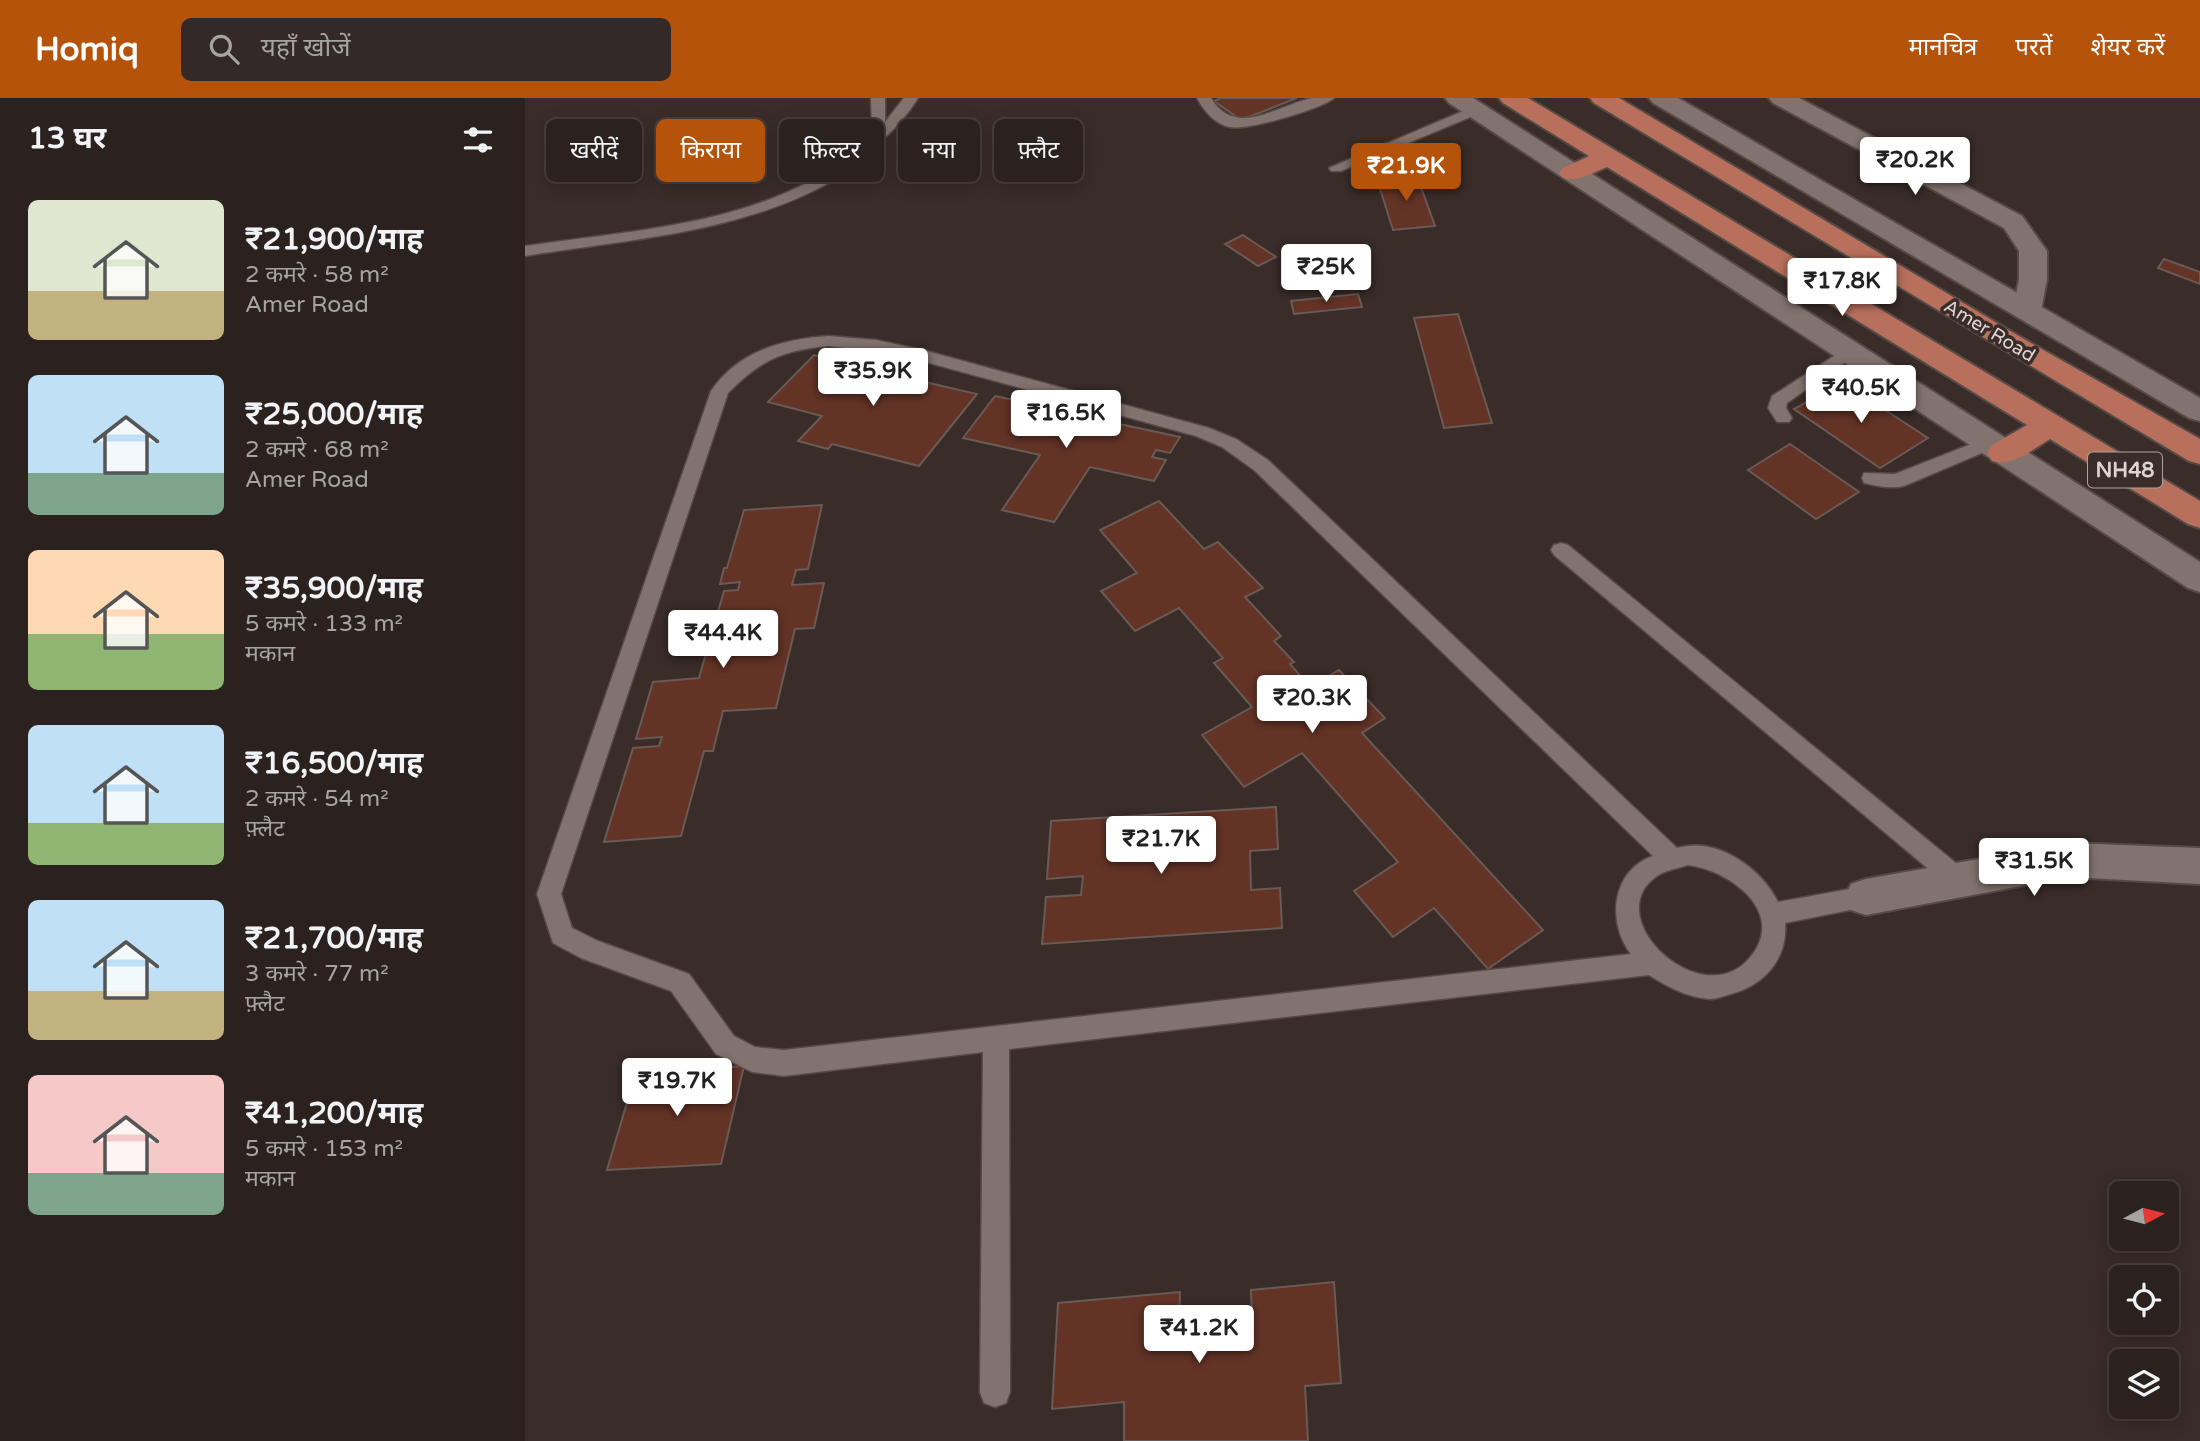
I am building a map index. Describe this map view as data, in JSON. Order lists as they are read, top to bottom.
{
  "streets": {
    "highway": ["Amer Road", "NH48"]
  },
  "north": "right",
  "page": {
    "header": "Homiq",
    "search": "यहाँ खोजें",
    "nav": ["मानचित्र", "परतें", "शेयर करें"],
    "heading": "13 घर",
    "chip": [
      "खरीदें",
      "किराया",
      "फ़िल्टर",
      "नया",
      "फ़्लैट"
    ],
    "price": [
      "₹20.2K",
      "₹21.9K",
      "₹25K",
      "₹17.8K",
      "₹35.9K",
      "₹40.5K",
      "₹16.5K",
      "₹44.4K",
      "₹20.3K",
      "₹21.7K",
      "₹31.5K",
      "₹19.7K",
      "₹41.2K"
    ],
    "list": [
      {
        "name": "₹21,900/माह",
        "note": "2 कमरे · 58 m² · Amer Road"
      },
      {
        "name": "₹25,000/माह",
        "note": "2 कमरे · 68 m² · Amer Road"
      },
      {
        "name": "₹35,900/माह",
        "note": "5 कमरे · 133 m² · मकान"
      },
      {
        "name": "₹16,500/माह",
        "note": "2 कमरे · 54 m² · फ़्लैट"
      },
      {
        "name": "₹21,700/माह",
        "note": "3 कमरे · 77 m² · फ़्लैट"
      },
      {
        "name": "₹41,200/माह",
        "note": "5 कमरे · 153 m² · मकान"
      }
    ]
  }
}
